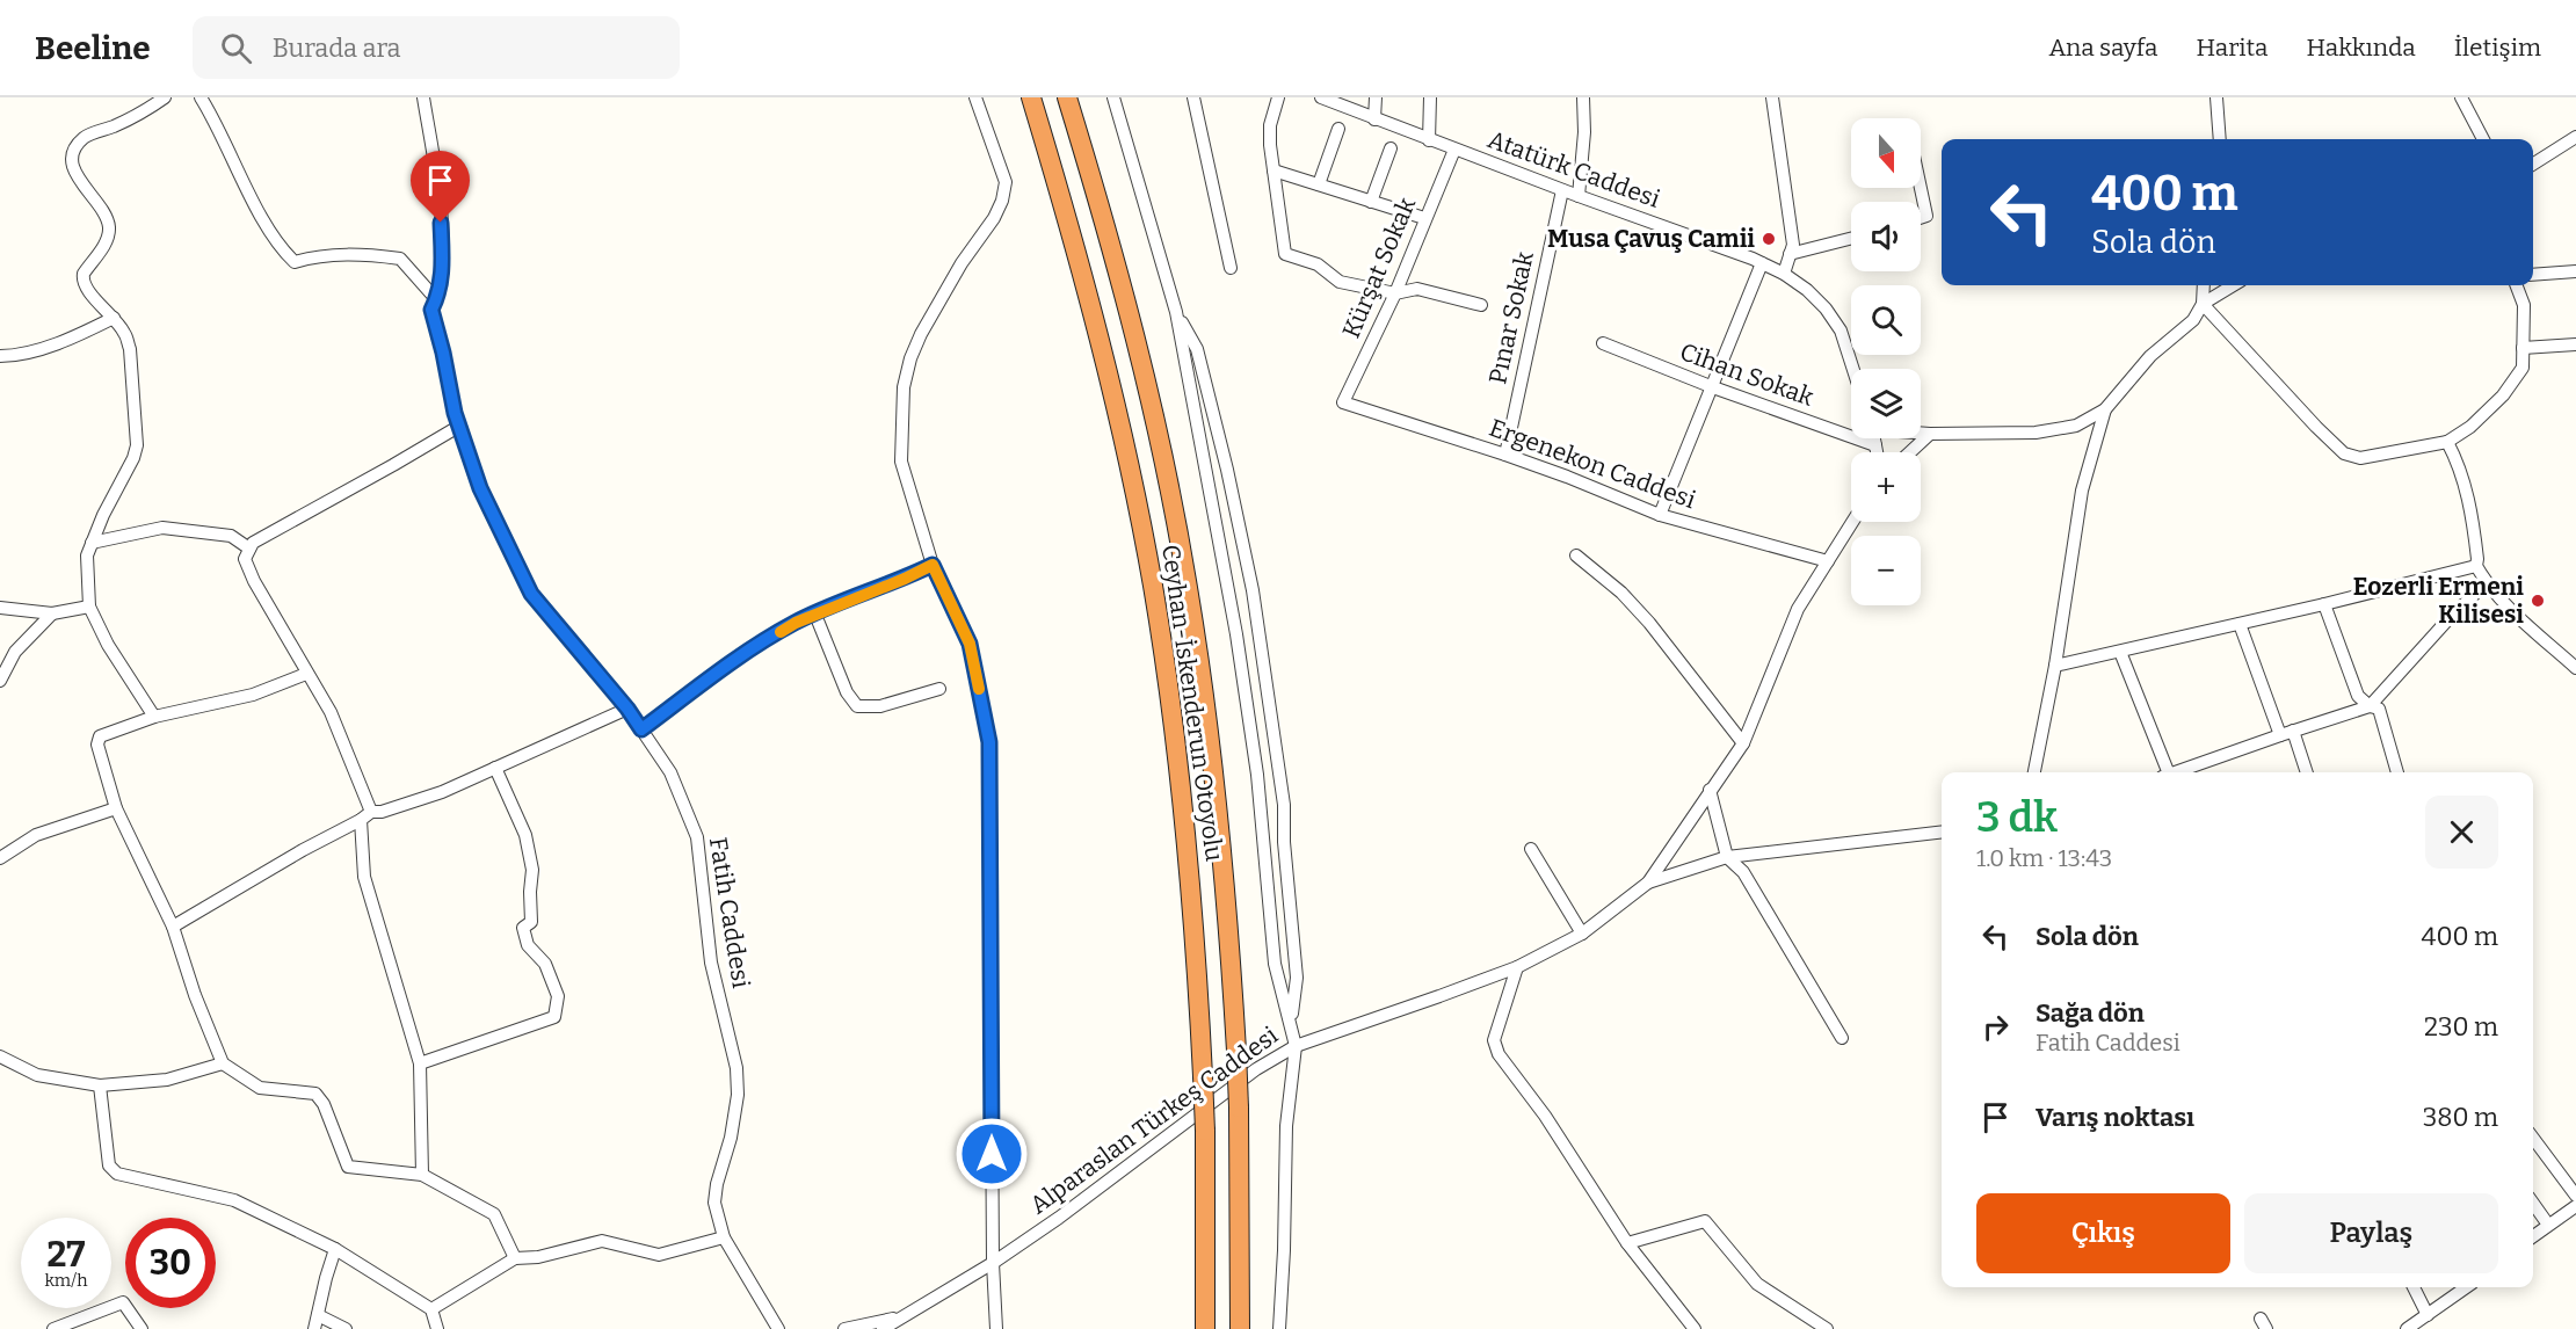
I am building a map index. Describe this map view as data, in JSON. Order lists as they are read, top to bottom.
{
  "streets": {
    "highway": ["Ceyhan-İskenderun Otoyolu"],
    "street": [
      "Atatürk Caddesi",
      "Kürşat Sokak",
      "Pınar Sokak",
      "Cihan Sokak",
      "Ergenekon Caddesi",
      "Fatih Caddesi",
      "Alparaslan Türkeş Caddesi"
    ]
  },
  "crossings": [
    ["Atatürk Caddesi", "Kürşat Sokak"],
    ["Atatürk Caddesi", "Pınar Sokak"],
    ["Kürşat Sokak", "Ergenekon Caddesi"],
    ["Pınar Sokak", "Ergenekon Caddesi"]
  ],
  "places": ["Musa Çavuş Camii", "Eozerli Ermeni Kilisesi"],
  "north": "bottom",
  "page": {
    "header": "Beeline",
    "search": "Burada ara",
    "nav": [
      "Ana sayfa",
      "Harita",
      "Hakkında",
      "İletişim"
    ],
    "map_buttons": ["+", "−"],
    "turn": ["400 m", "Sola dön"],
    "heading": ["3 dk", "1.0 km · 13:43"],
    "list": [
      {
        "name": "Sola dön",
        "value": "400 m"
      },
      {
        "name": "Sağa dön",
        "note": "Fatih Caddesi",
        "value": "230 m"
      },
      {
        "name": "Varış noktası",
        "value": "380 m"
      }
    ],
    "buttons": ["Çıkış", "Paylaş"],
    "speed": "27 km/h",
    "limit": "30"
  }
}
